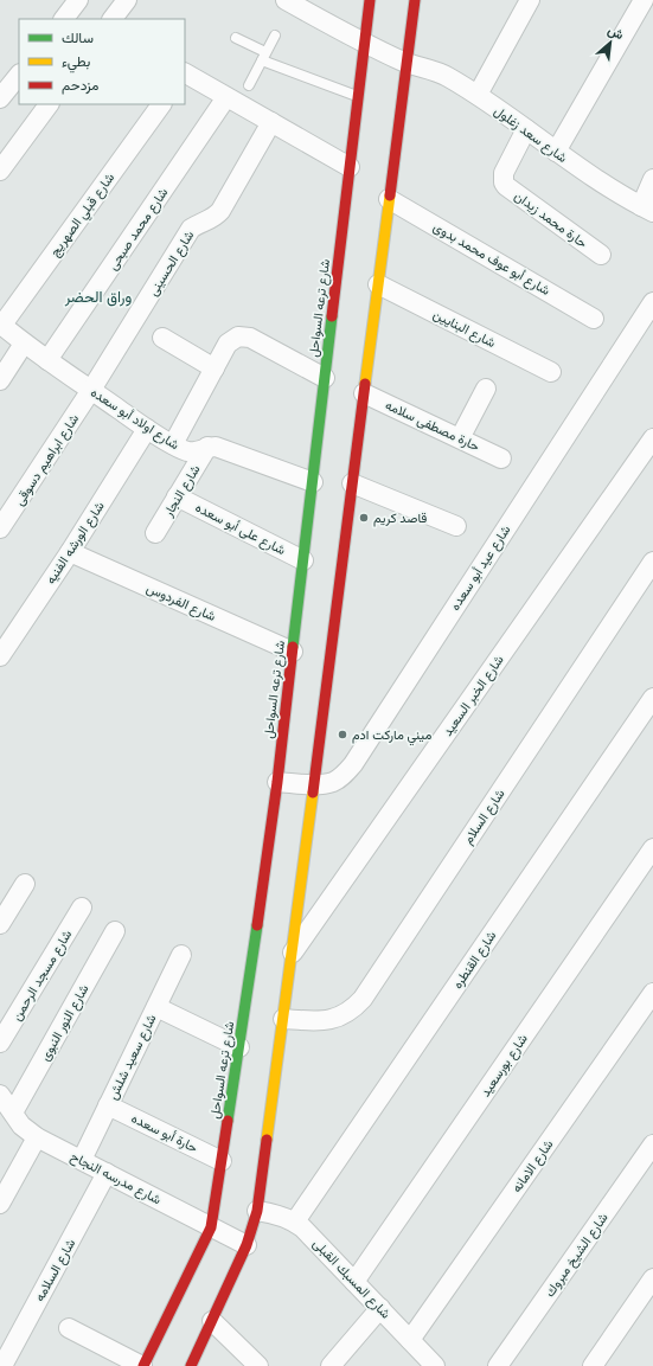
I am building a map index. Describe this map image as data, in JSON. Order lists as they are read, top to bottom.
{
  "streets": {
    "main road": ["شارع ترعه السواحل"],
    "street": [
      "شارع سعد زغلول",
      "شارع قبلي الصهريج",
      "حارة محمد زيدان",
      "شارع محمد صبحى",
      "شارع أبو عوف محمد بدوى",
      "شارع الحسينى",
      "شارع البنايين",
      "شارع اولاد أبو سعده",
      "حارة مصطفى سلامه",
      "شارع ابراهيم دسوقى",
      "شارع النجار",
      "شارع على أبو سعده",
      "شارع الورشه الفنيه",
      "شارع عيد أبو سعده",
      "شارع الفردوس",
      "شارع الخبر السعيد",
      "شارع السلام",
      "شارع القنطره",
      "شارع مسجد الرحمن",
      "شارع النور النبوى",
      "شارع سعيد شلش",
      "شارع بورسعيد",
      "حارة أبو سعده",
      "شارع الامانه",
      "شارع مدرسه النجاح",
      "شارع الشيخ مبروك",
      "شارع السلامه",
      "شارع المسبك القبلى"
    ]
  },
  "crossings": [
    ["شارع سعد زغلول", "حارة محمد زيدان"],
    ["شارع سعد زغلول", "شارع ترعه السواحل"],
    ["شارع قبلي الصهريج", "شارع اولاد أبو سعده"],
    ["شارع محمد صبحى", "شارع اولاد أبو سعده"],
    ["شارع الحسينى", "شارع اولاد أبو سعده"],
    ["شارع الحسينى", "شارع ابراهيم دسوقى"],
    ["شارع ترعه السواحل", "شارع اولاد أبو سعده"],
    ["شارع ترعه السواحل", "شارع على أبو سعده"],
    ["شارع ترعه السواحل", "شارع عيد أبو سعده"],
    ["شارع ترعه السواحل", "شارع الفردوس"],
    ["شارع ترعه السواحل", "حارة أبو سعده"],
    ["شارع ترعه السواحل", "شارع مدرسه النجاح"],
    ["شارع اولاد أبو سعده", "شارع ابراهيم دسوقى"],
    ["شارع اولاد أبو سعده", "شارع النجار"],
    ["شارع اولاد أبو سعده", "شارع الورشه الفنيه"],
    ["شارع النجار", "شارع على أبو سعده"],
    ["شارع الورشه الفنيه", "شارع الفردوس"],
    ["شارع القنطره", "شارع المسبك القبلى"],
    ["شارع النور النبوى", "شارع مدرسه النجاح"],
    ["شارع سعيد شلش", "حارة أبو سعده"],
    ["شارع سعيد شلش", "شارع مدرسه النجاح"],
    ["شارع بورسعيد", "شارع المسبك القبلى"],
    ["شارع الامانه", "شارع المسبك القبلى"],
    ["شارع مدرسه النجاح", "شارع السلامه"]
  ],
  "districts": ["وراق الحضر"],
  "places": ["قاصد كريم", "ميني ماركت ادم"],
  "legend": ["سالك", "بطيء", "مزدحم"],
  "north": "top right"
}
